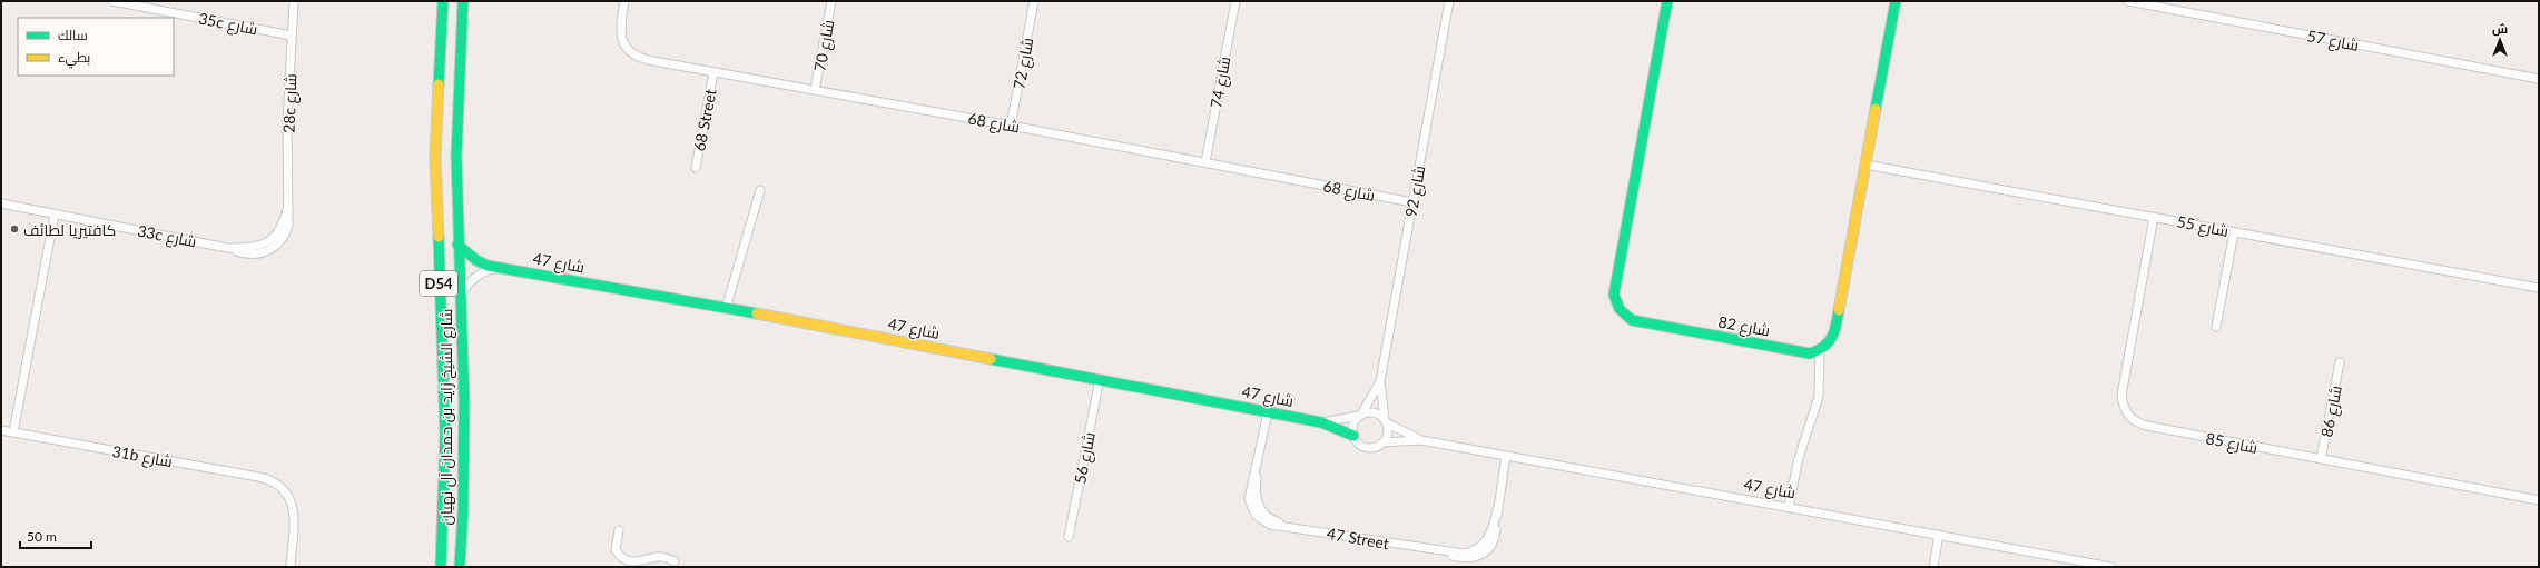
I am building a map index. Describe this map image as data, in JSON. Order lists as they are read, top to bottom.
{
  "streets": {
    "street": [
      "35c شارع",
      "شارع 57",
      "شارع 70",
      "شارع 72",
      "شارع 74",
      "28c شارع",
      "68 Street",
      "شارع 68",
      "شارع 92",
      "شارع 55",
      "33c شارع",
      "شارع 47",
      "D54",
      "شارع 82",
      "شارع 86",
      "شارع الشيخ زايد بن حمدان آل نهيان",
      "شارع 85",
      "31b شارع",
      "شارع 56",
      "47 Street"
    ]
  },
  "crossings": [
    ["35c شارع", "28c شارع"],
    ["شارع 70", "شارع 68"],
    ["شارع 72", "شارع 68"],
    ["شارع 74", "شارع 68"],
    ["28c شارع", "33c شارع"],
    ["68 Street", "شارع 68"],
    ["شارع 68", "شارع 92"],
    ["شارع 92", "شارع 47"],
    ["شارع 55", "شارع 85"],
    ["شارع 47", "شارع الشيخ زايد بن حمدان آل نهيان"],
    ["شارع 47", "شارع 56"],
    ["شارع 47", "47 Street"],
    ["شارع 86", "شارع 85"]
  ],
  "places": ["كافتيريا لطائف"],
  "legend": ["سالك", "بطيء"],
  "scale_bar": "50 m",
  "north": "top"
}
